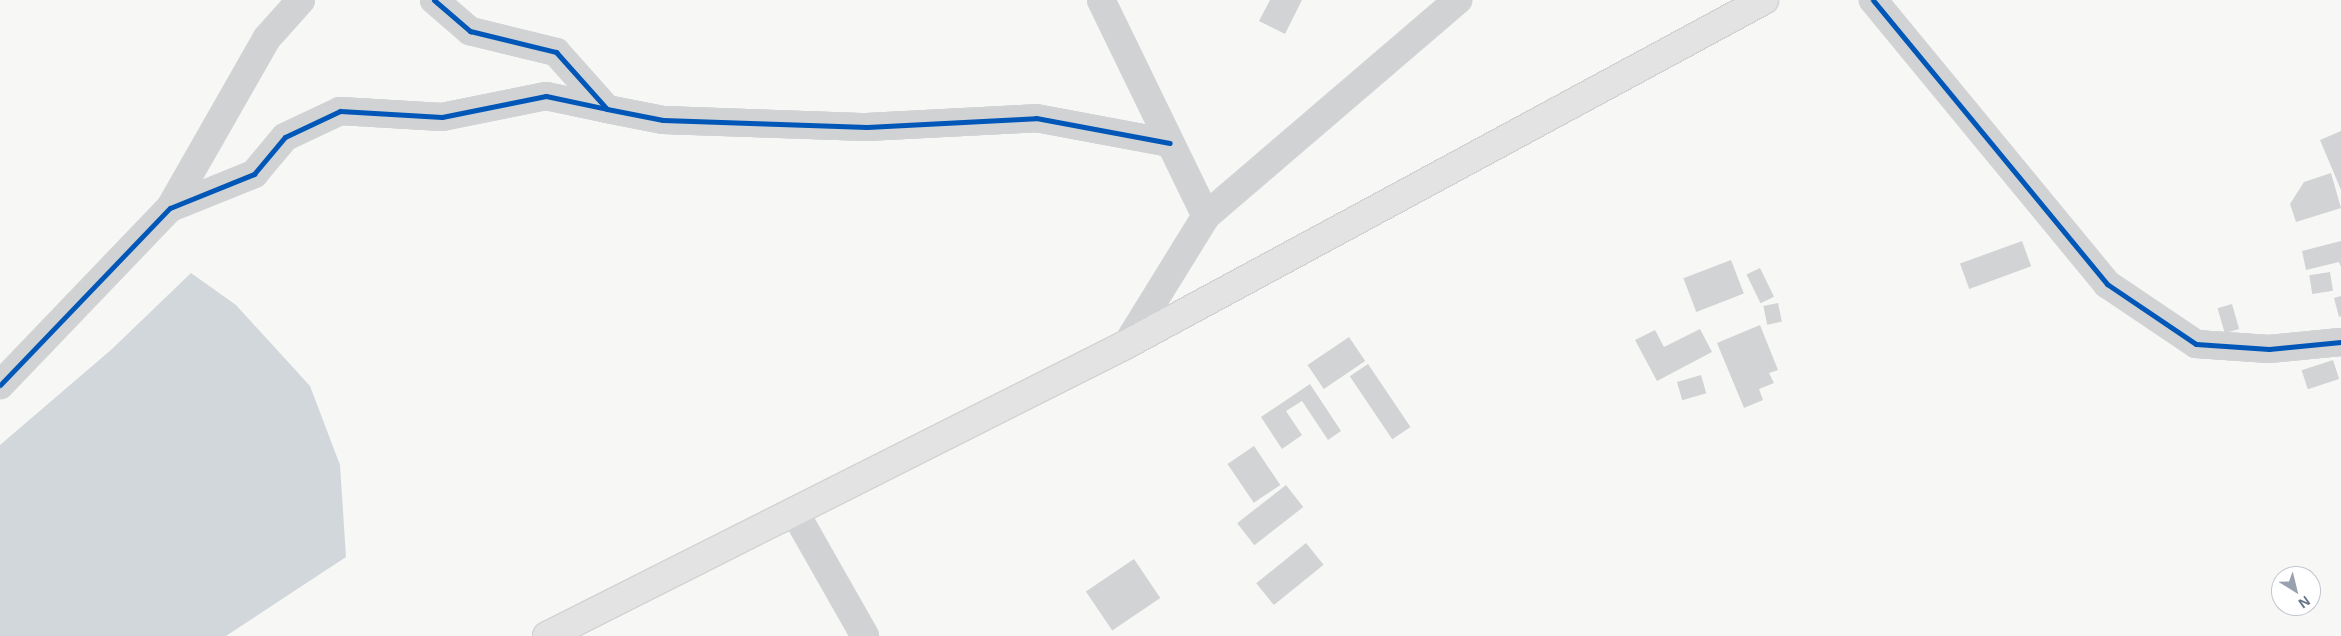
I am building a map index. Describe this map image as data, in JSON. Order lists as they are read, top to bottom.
{
  "north": "bottom right"
}
